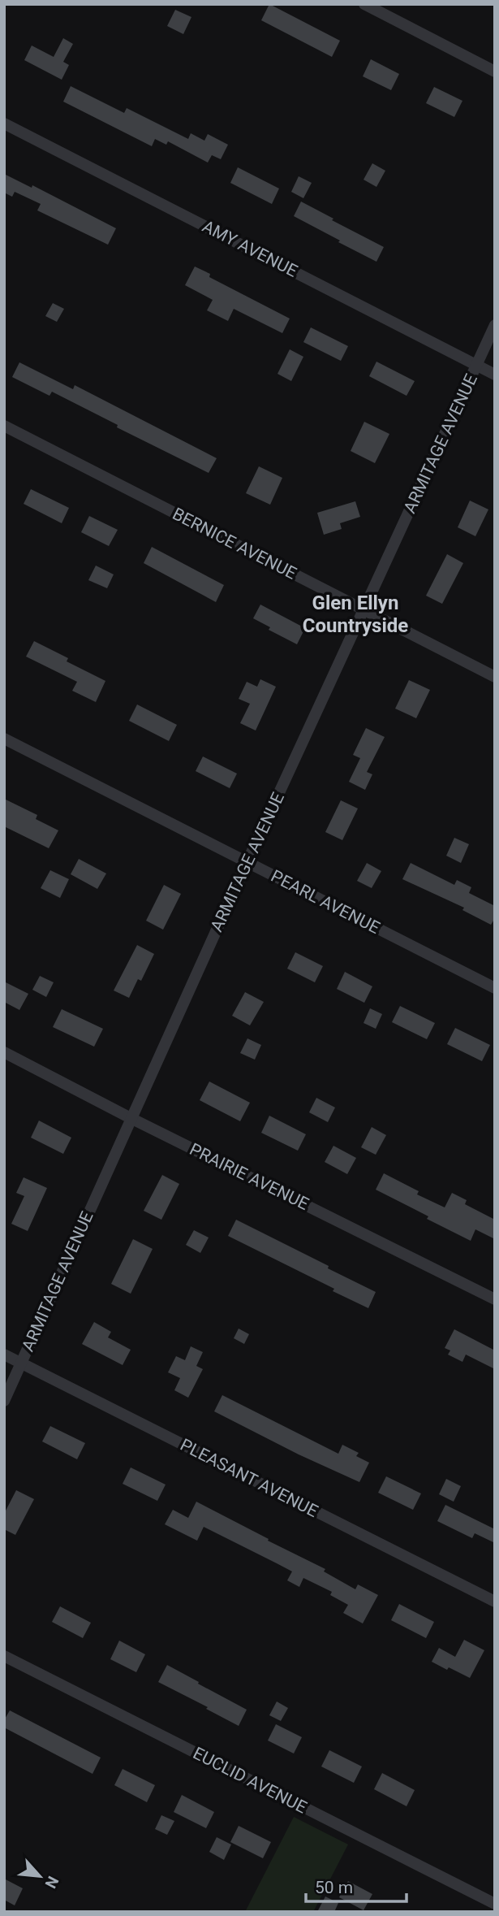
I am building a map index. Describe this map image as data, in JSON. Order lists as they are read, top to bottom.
{
  "streets": {
    "street": [
      "AMY AVENUE",
      "ARMITAGE AVENUE",
      "BERNICE AVENUE",
      "PEARL AVENUE",
      "PRAIRIE AVENUE",
      "PLEASANT AVENUE",
      "EUCLID AVENUE"
    ]
  },
  "crossings": [
    ["AMY AVENUE", "ARMITAGE AVENUE"],
    ["ARMITAGE AVENUE", "BERNICE AVENUE"],
    ["ARMITAGE AVENUE", "PEARL AVENUE"],
    ["ARMITAGE AVENUE", "PRAIRIE AVENUE"],
    ["ARMITAGE AVENUE", "PLEASANT AVENUE"]
  ],
  "districts": ["Glen Ellyn Countryside"],
  "scale_bar": "50 m",
  "north": "bottom right"
}
